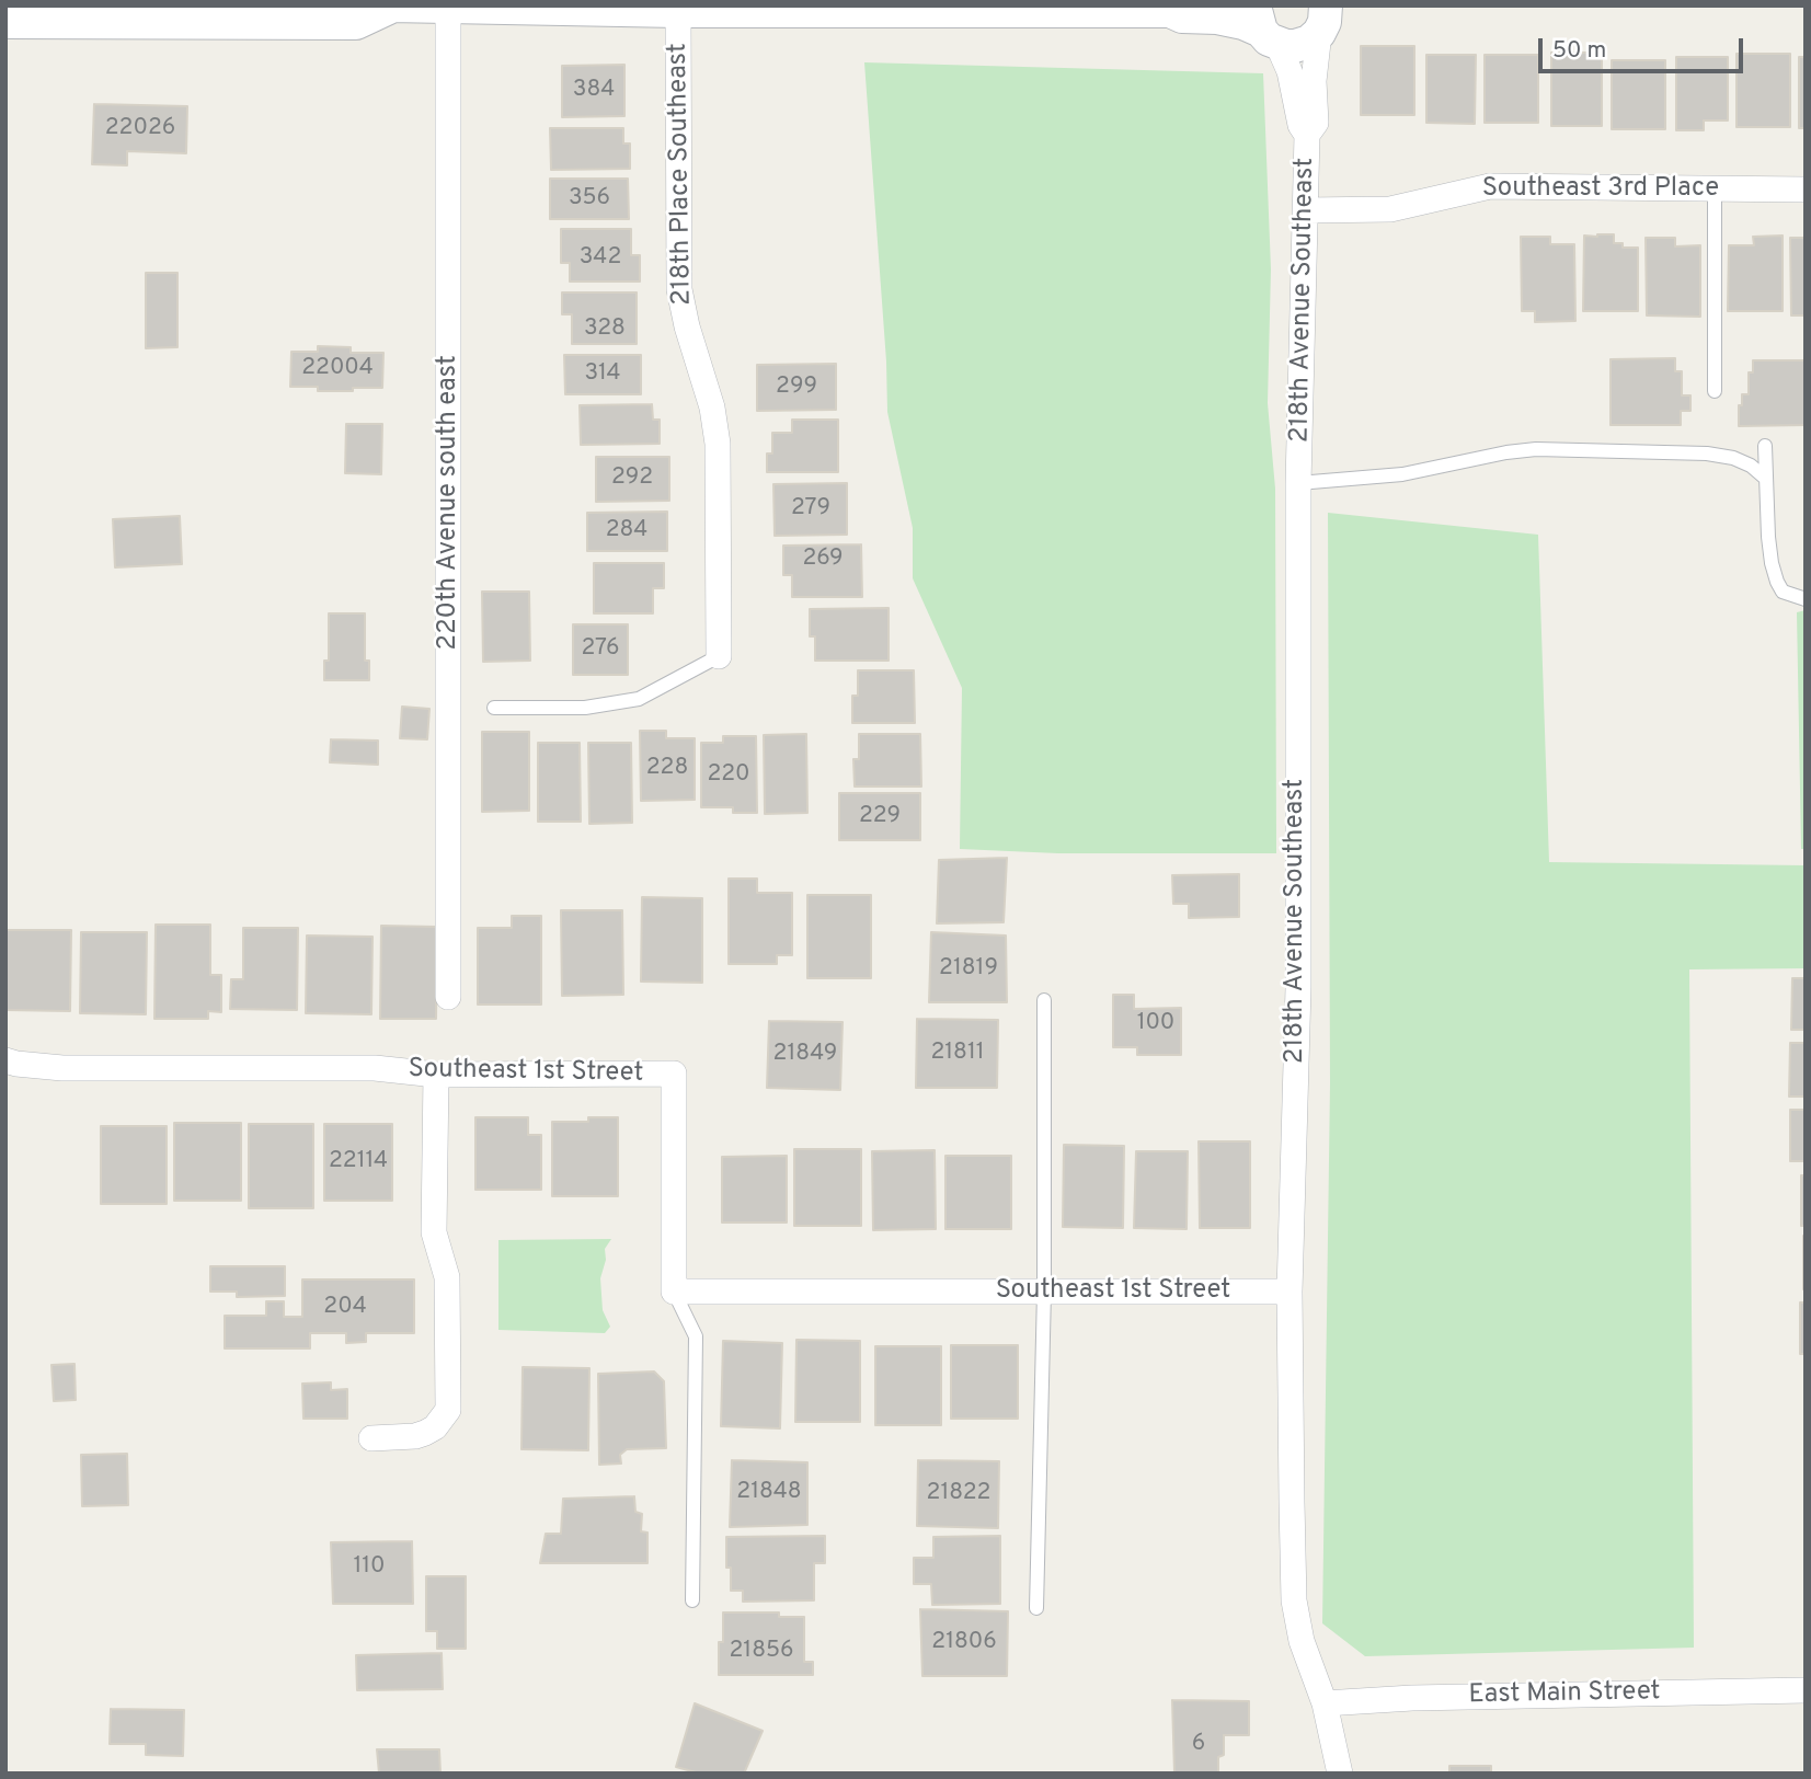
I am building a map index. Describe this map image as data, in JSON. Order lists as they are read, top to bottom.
{
  "streets": {
    "street": [
      "218th Place Southeast",
      "Southeast 3rd Place",
      "218th Avenue Southeast",
      "220th Avenue south east",
      "Southeast 1st Street",
      "East Main Street"
    ]
  },
  "crossings": [
    ["Southeast 3rd Place", "218th Avenue Southeast"],
    ["218th Avenue Southeast", "Southeast 1st Street"],
    ["218th Avenue Southeast", "East Main Street"]
  ],
  "house_numbers": [
    "384",
    "22026",
    "356",
    "342",
    "328",
    "22004",
    "314",
    "299",
    "292",
    "279",
    "284",
    "269",
    "276",
    "228",
    "220",
    "229",
    "21819",
    "100",
    "21811",
    "21849",
    "22114",
    "204",
    "21848",
    "21822",
    "110",
    "21806",
    "21856",
    "6"
  ],
  "scale_bar": "50 m"
}
